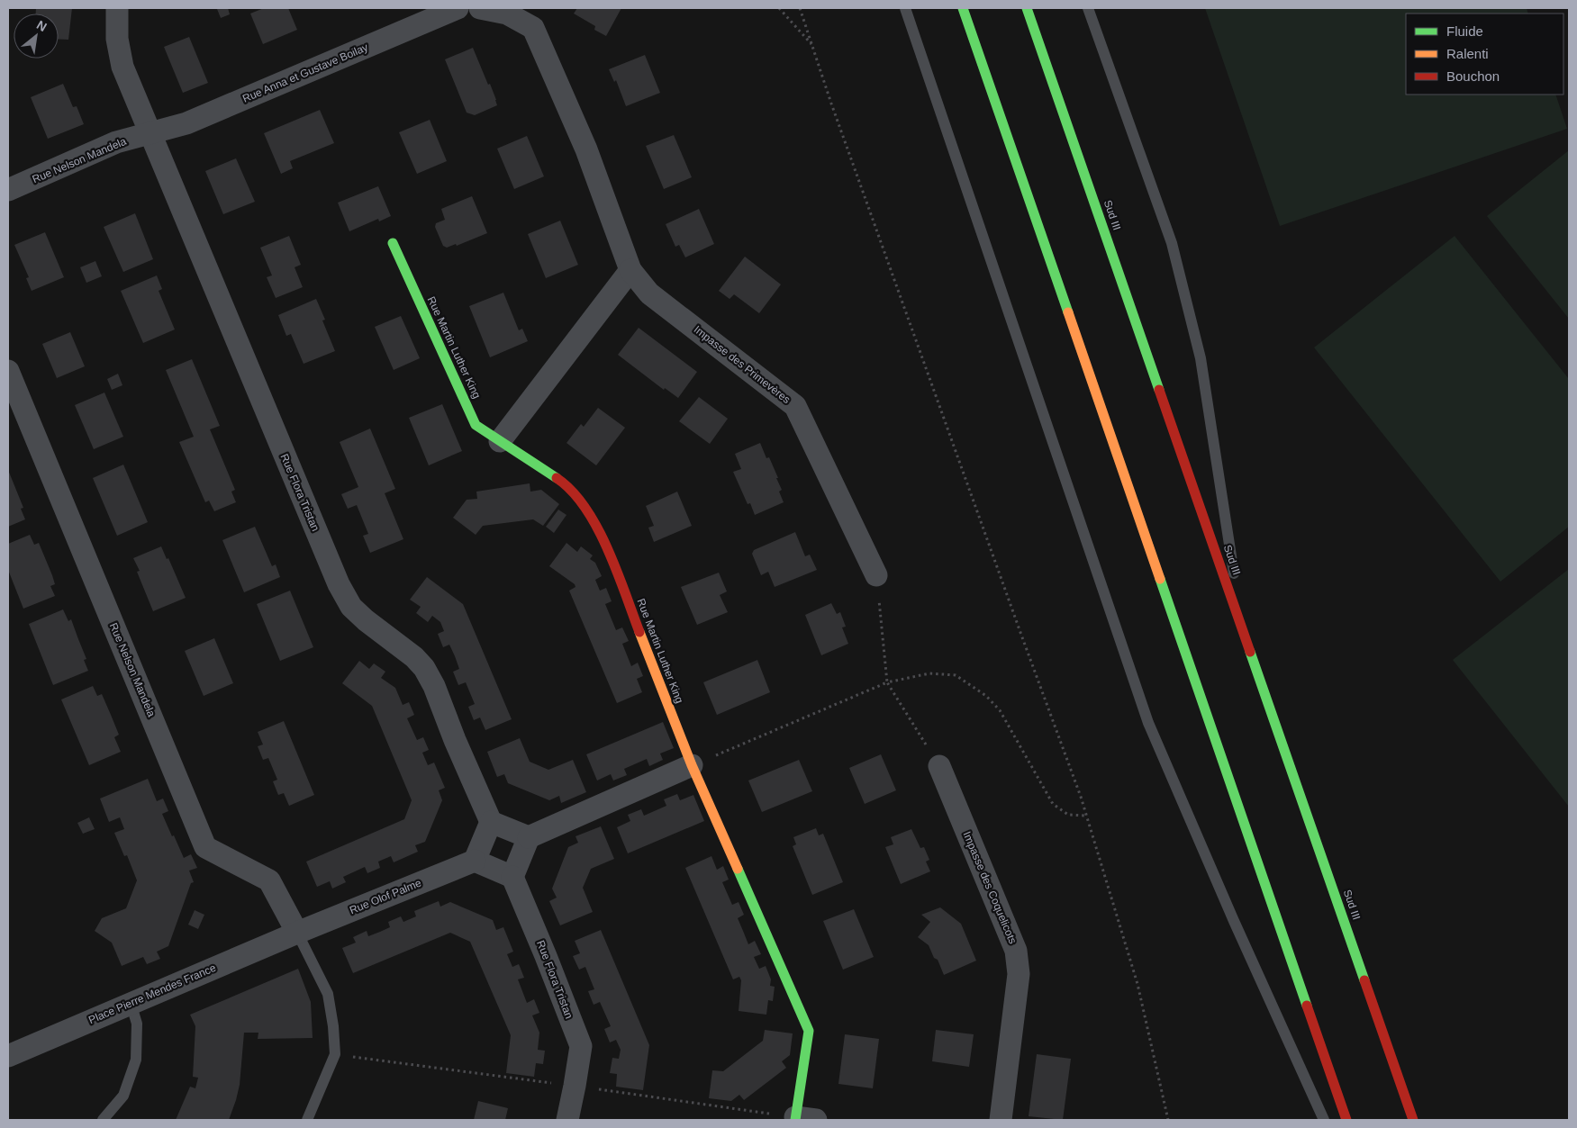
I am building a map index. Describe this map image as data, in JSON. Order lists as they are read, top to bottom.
{
  "streets": {
    "main road": ["Sud III", "Rue Martin Luther King"],
    "street": [
      "Rue Anna et Gustave Boilay",
      "Rue Nelson Mandela",
      "Impasse des Primevères",
      "Rue Flora Tristan",
      "Impasse des Coquelicots",
      "Rue Olof Palme",
      "Place Pierre Mendes France"
    ]
  },
  "crossings": [
    ["Rue Anna et Gustave Boilay", "Rue Nelson Mandela"],
    ["Rue Anna et Gustave Boilay", "Rue Flora Tristan"],
    ["Rue Nelson Mandela", "Rue Flora Tristan"],
    ["Rue Nelson Mandela", "Rue Olof Palme"],
    ["Rue Nelson Mandela", "Place Pierre Mendes France"],
    ["Rue Olof Palme", "Place Pierre Mendes France"]
  ],
  "legend": ["Fluide", "Ralenti", "Bouchon"],
  "north": "top right"
}
